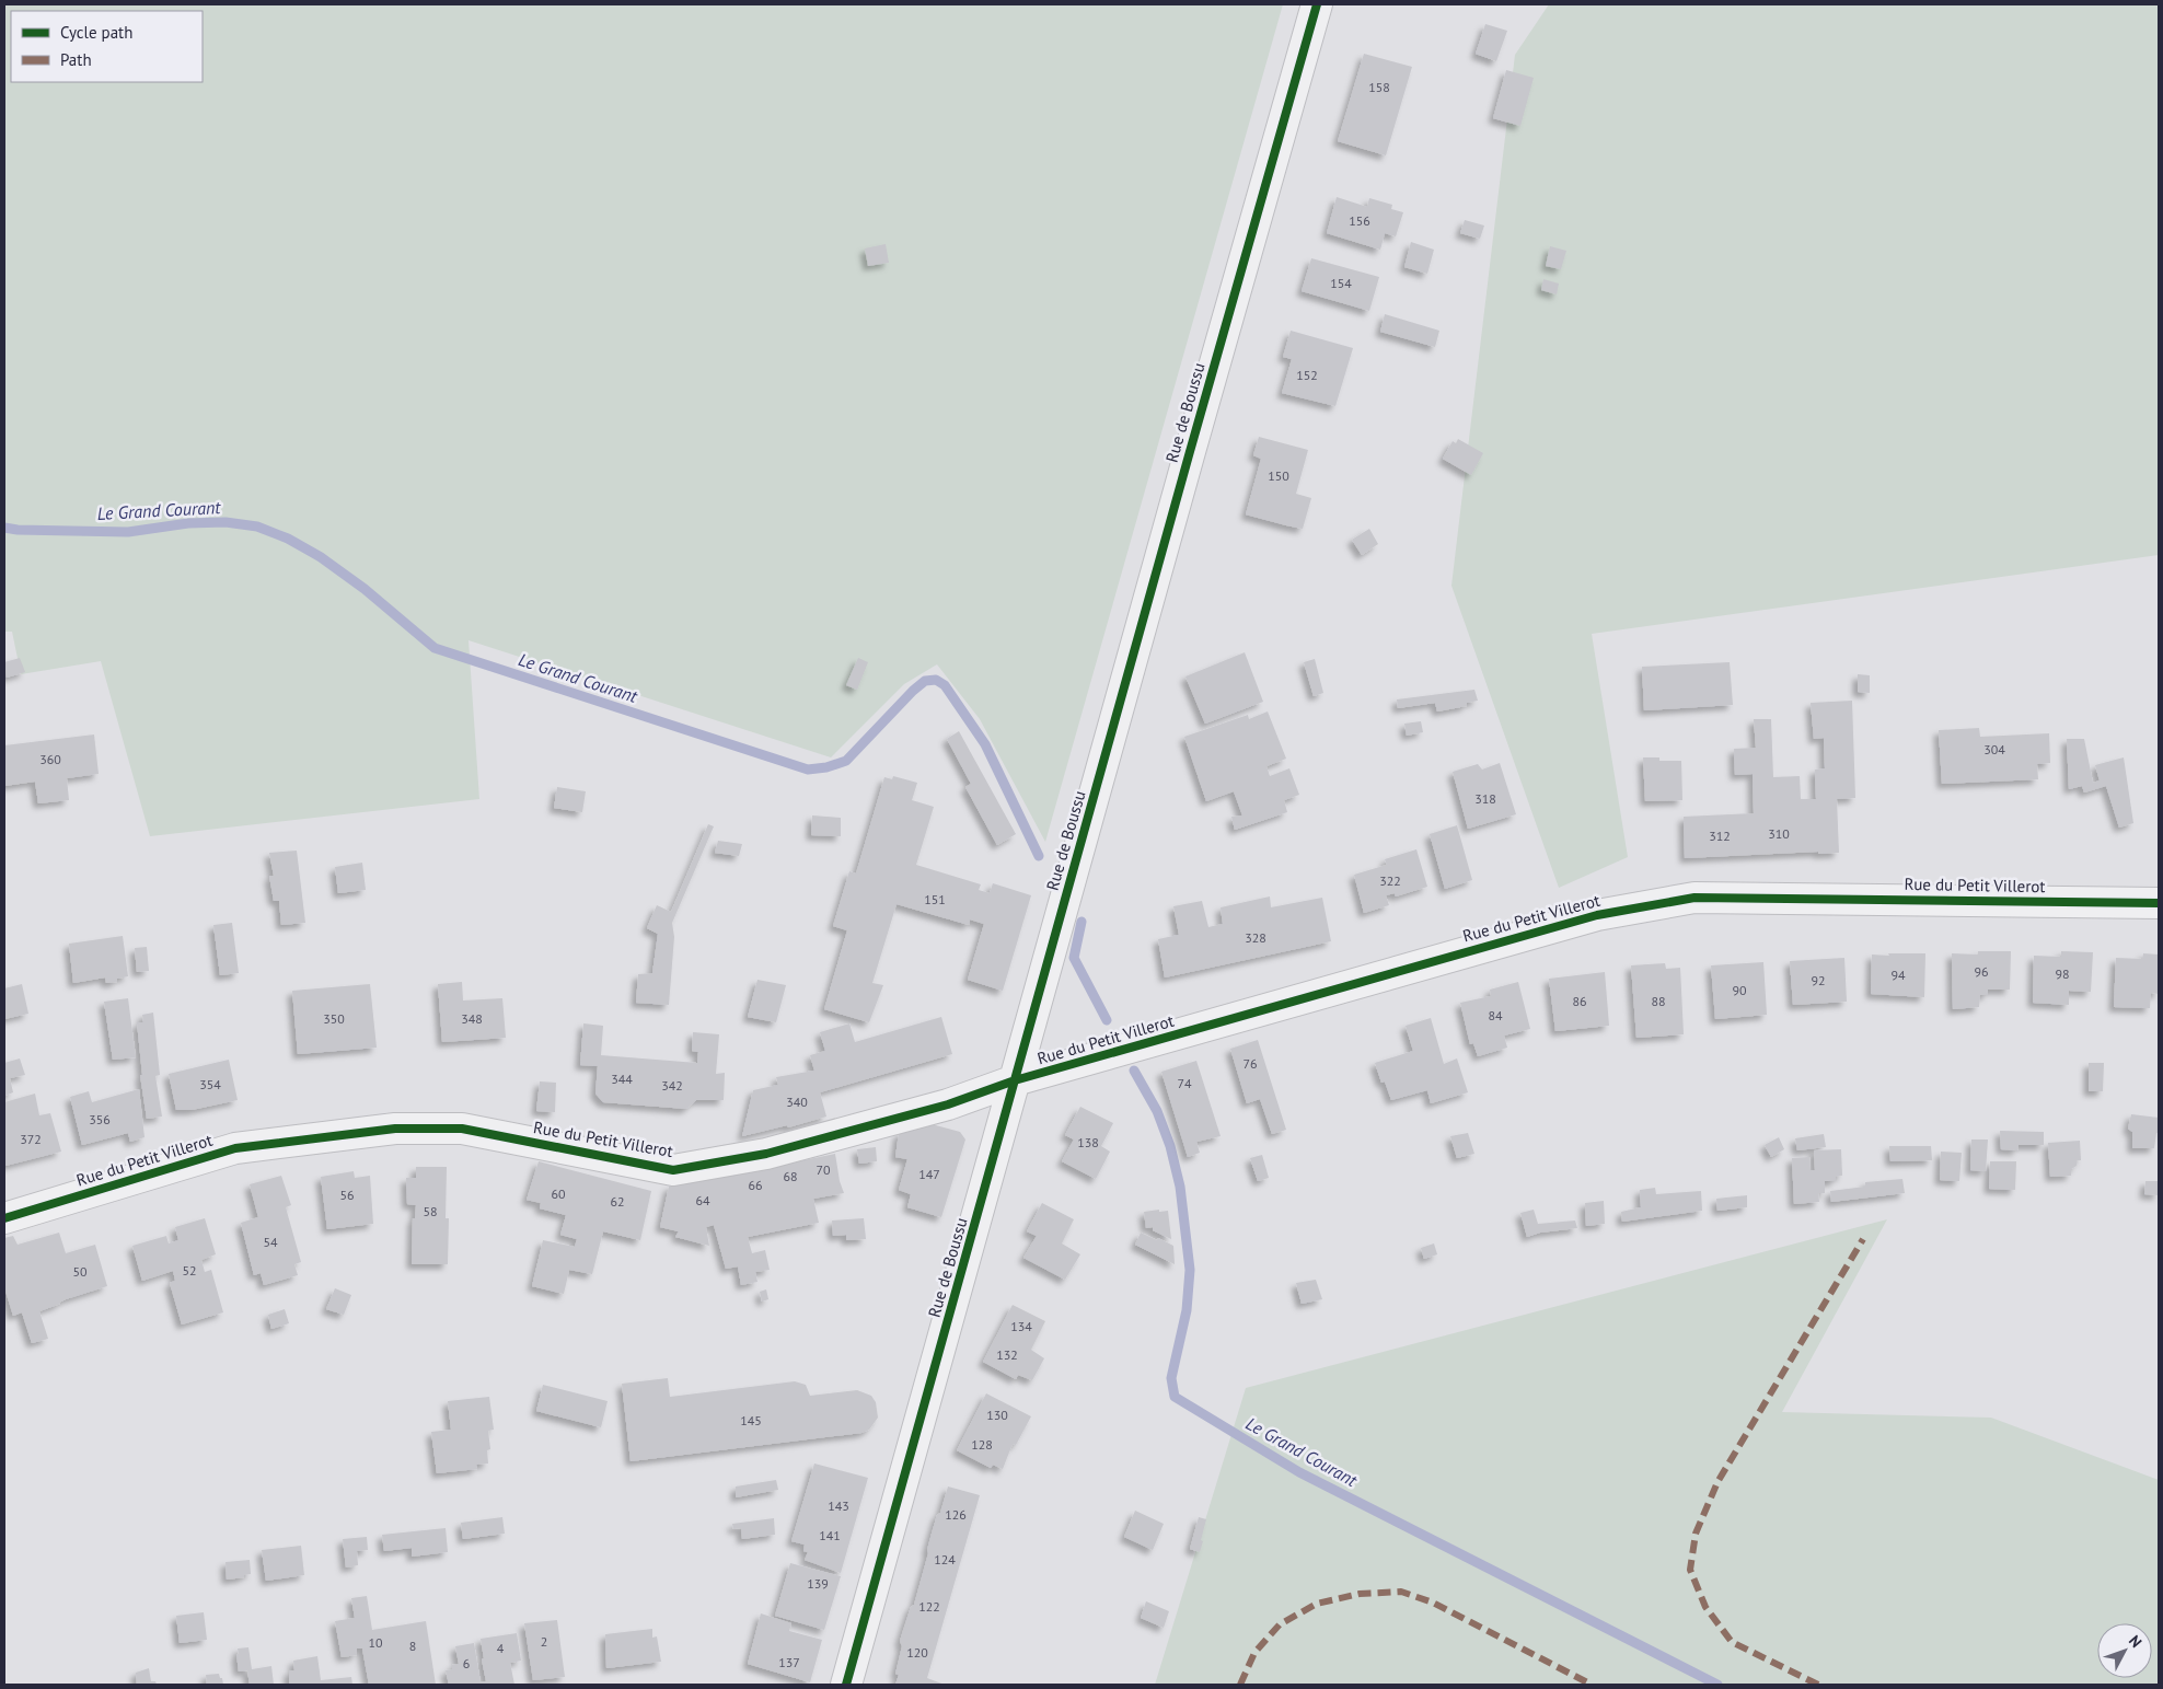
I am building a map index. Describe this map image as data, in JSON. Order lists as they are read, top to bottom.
{
  "streets": {
    "street": ["Rue de Boussu", "Rue du Petit Villerot"]
  },
  "crossings": [
    ["Rue de Boussu", "Rue du Petit Villerot"]
  ],
  "water": ["Le Grand Courant"],
  "house_numbers": [
    "158",
    "156",
    "154",
    "152",
    "150",
    "304",
    "360",
    "318",
    "310",
    "312",
    "322",
    "151",
    "328",
    "96",
    "98",
    "94",
    "92",
    "90",
    "86",
    "88",
    "84",
    "350",
    "348",
    "76",
    "344",
    "74",
    "354",
    "342",
    "340",
    "356",
    "372",
    "138",
    "70",
    "147",
    "68",
    "66",
    "60",
    "56",
    "64",
    "62",
    "58",
    "54",
    "52",
    "50",
    "134",
    "132",
    "130",
    "145",
    "128",
    "143",
    "126",
    "141",
    "124",
    "139",
    "122",
    "2",
    "10",
    "8",
    "4",
    "120",
    "137",
    "6"
  ],
  "legend": ["Cycle path", "Path"],
  "north": "top right"
}
